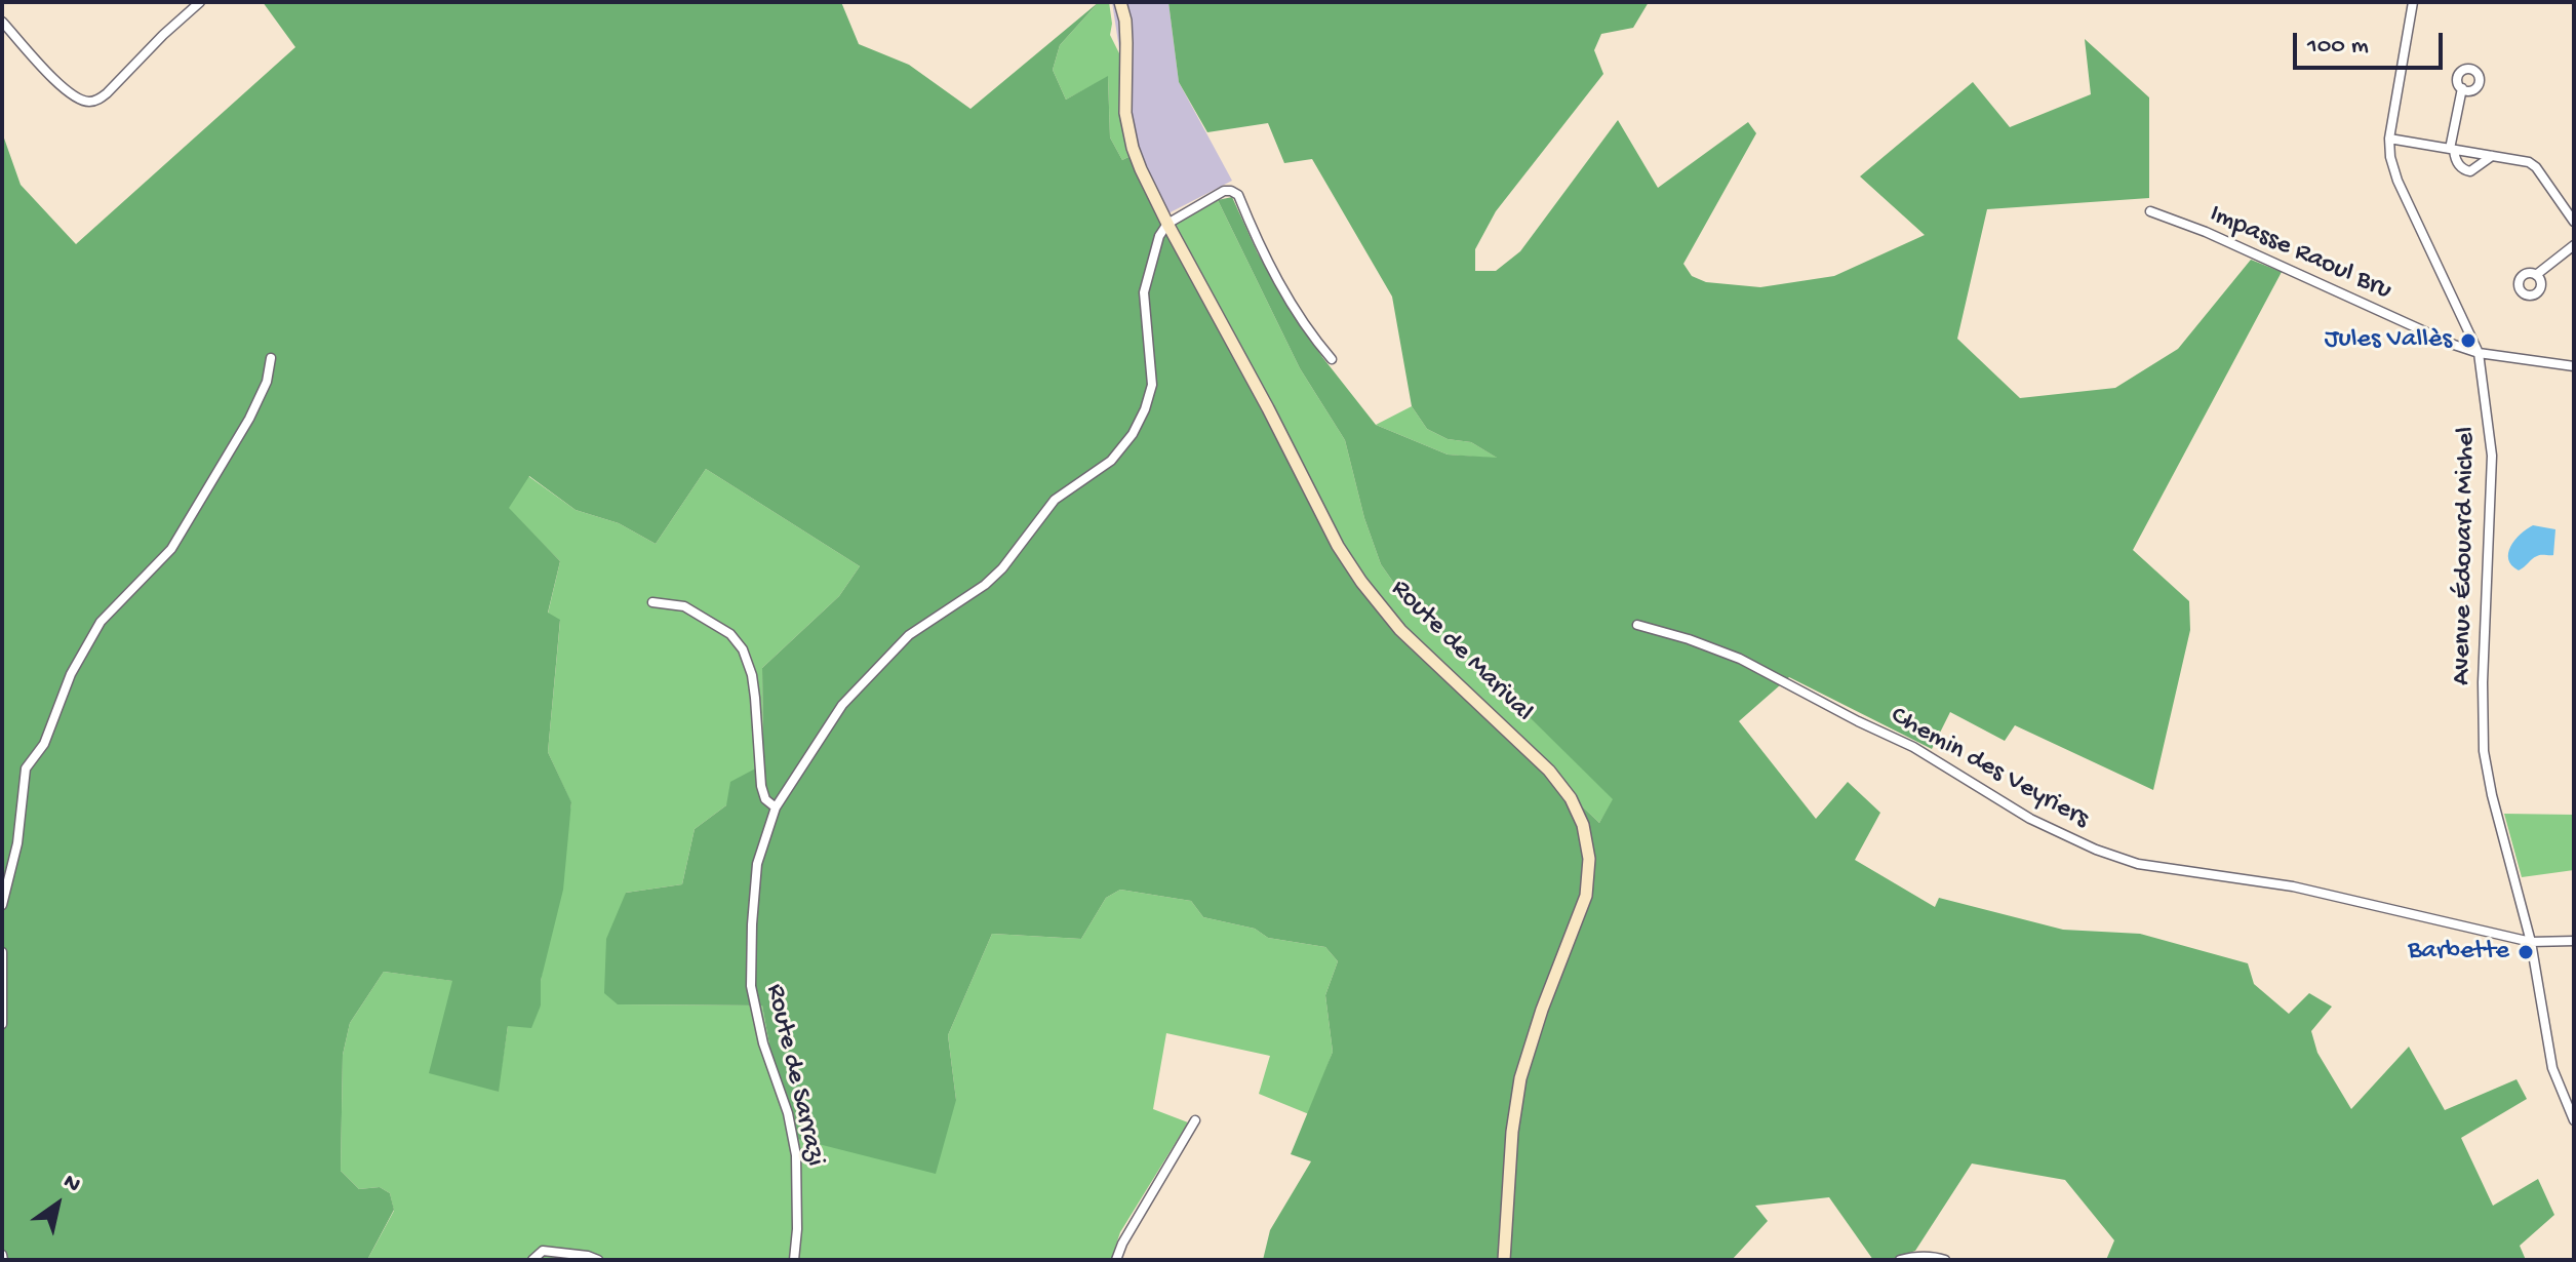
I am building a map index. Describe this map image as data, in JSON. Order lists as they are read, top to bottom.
{
  "streets": {
    "main road": ["Route de Marival"],
    "street": [
      "Impasse Raoul Bru",
      "Avenue Édouard Michel",
      "Chemin des Veyriers",
      "Route de Sarrazi"
    ]
  },
  "crossings": [
    ["Impasse Raoul Bru", "Avenue Édouard Michel"],
    ["Avenue Édouard Michel", "Chemin des Veyriers"],
    ["Route de Marival", "Route de Sarrazi"]
  ],
  "places": ["Jules Vallès", "Barbette"],
  "scale_bar": "100 m",
  "north": "top right"
}
